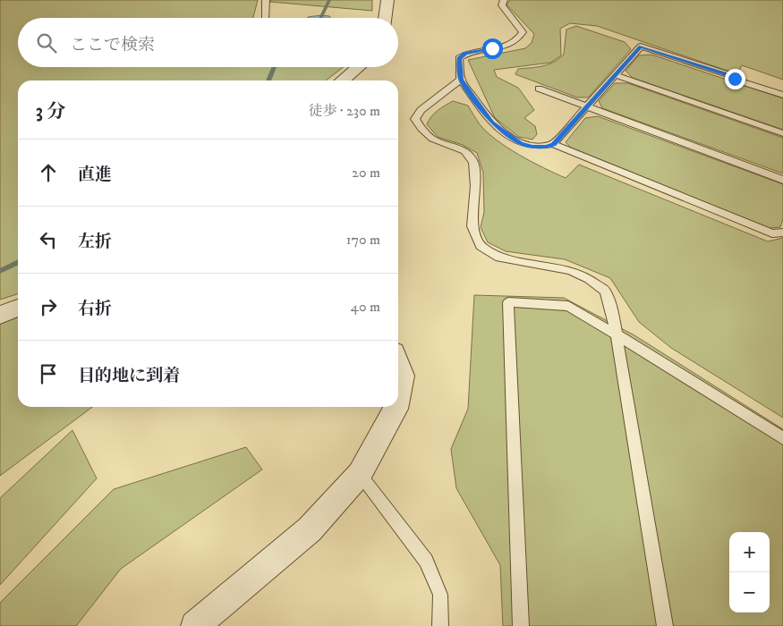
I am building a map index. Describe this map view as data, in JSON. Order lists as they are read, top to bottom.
{
  "page": {
    "search": "ここで検索",
    "heading": ["3 分", "徒歩 · 230 m"],
    "list": [
      ["直進", "20 m"],
      ["左折", "170 m"],
      ["右折", "40 m"],
      "目的地に到着"
    ],
    "map_buttons": ["+", "−"]
  }
}
